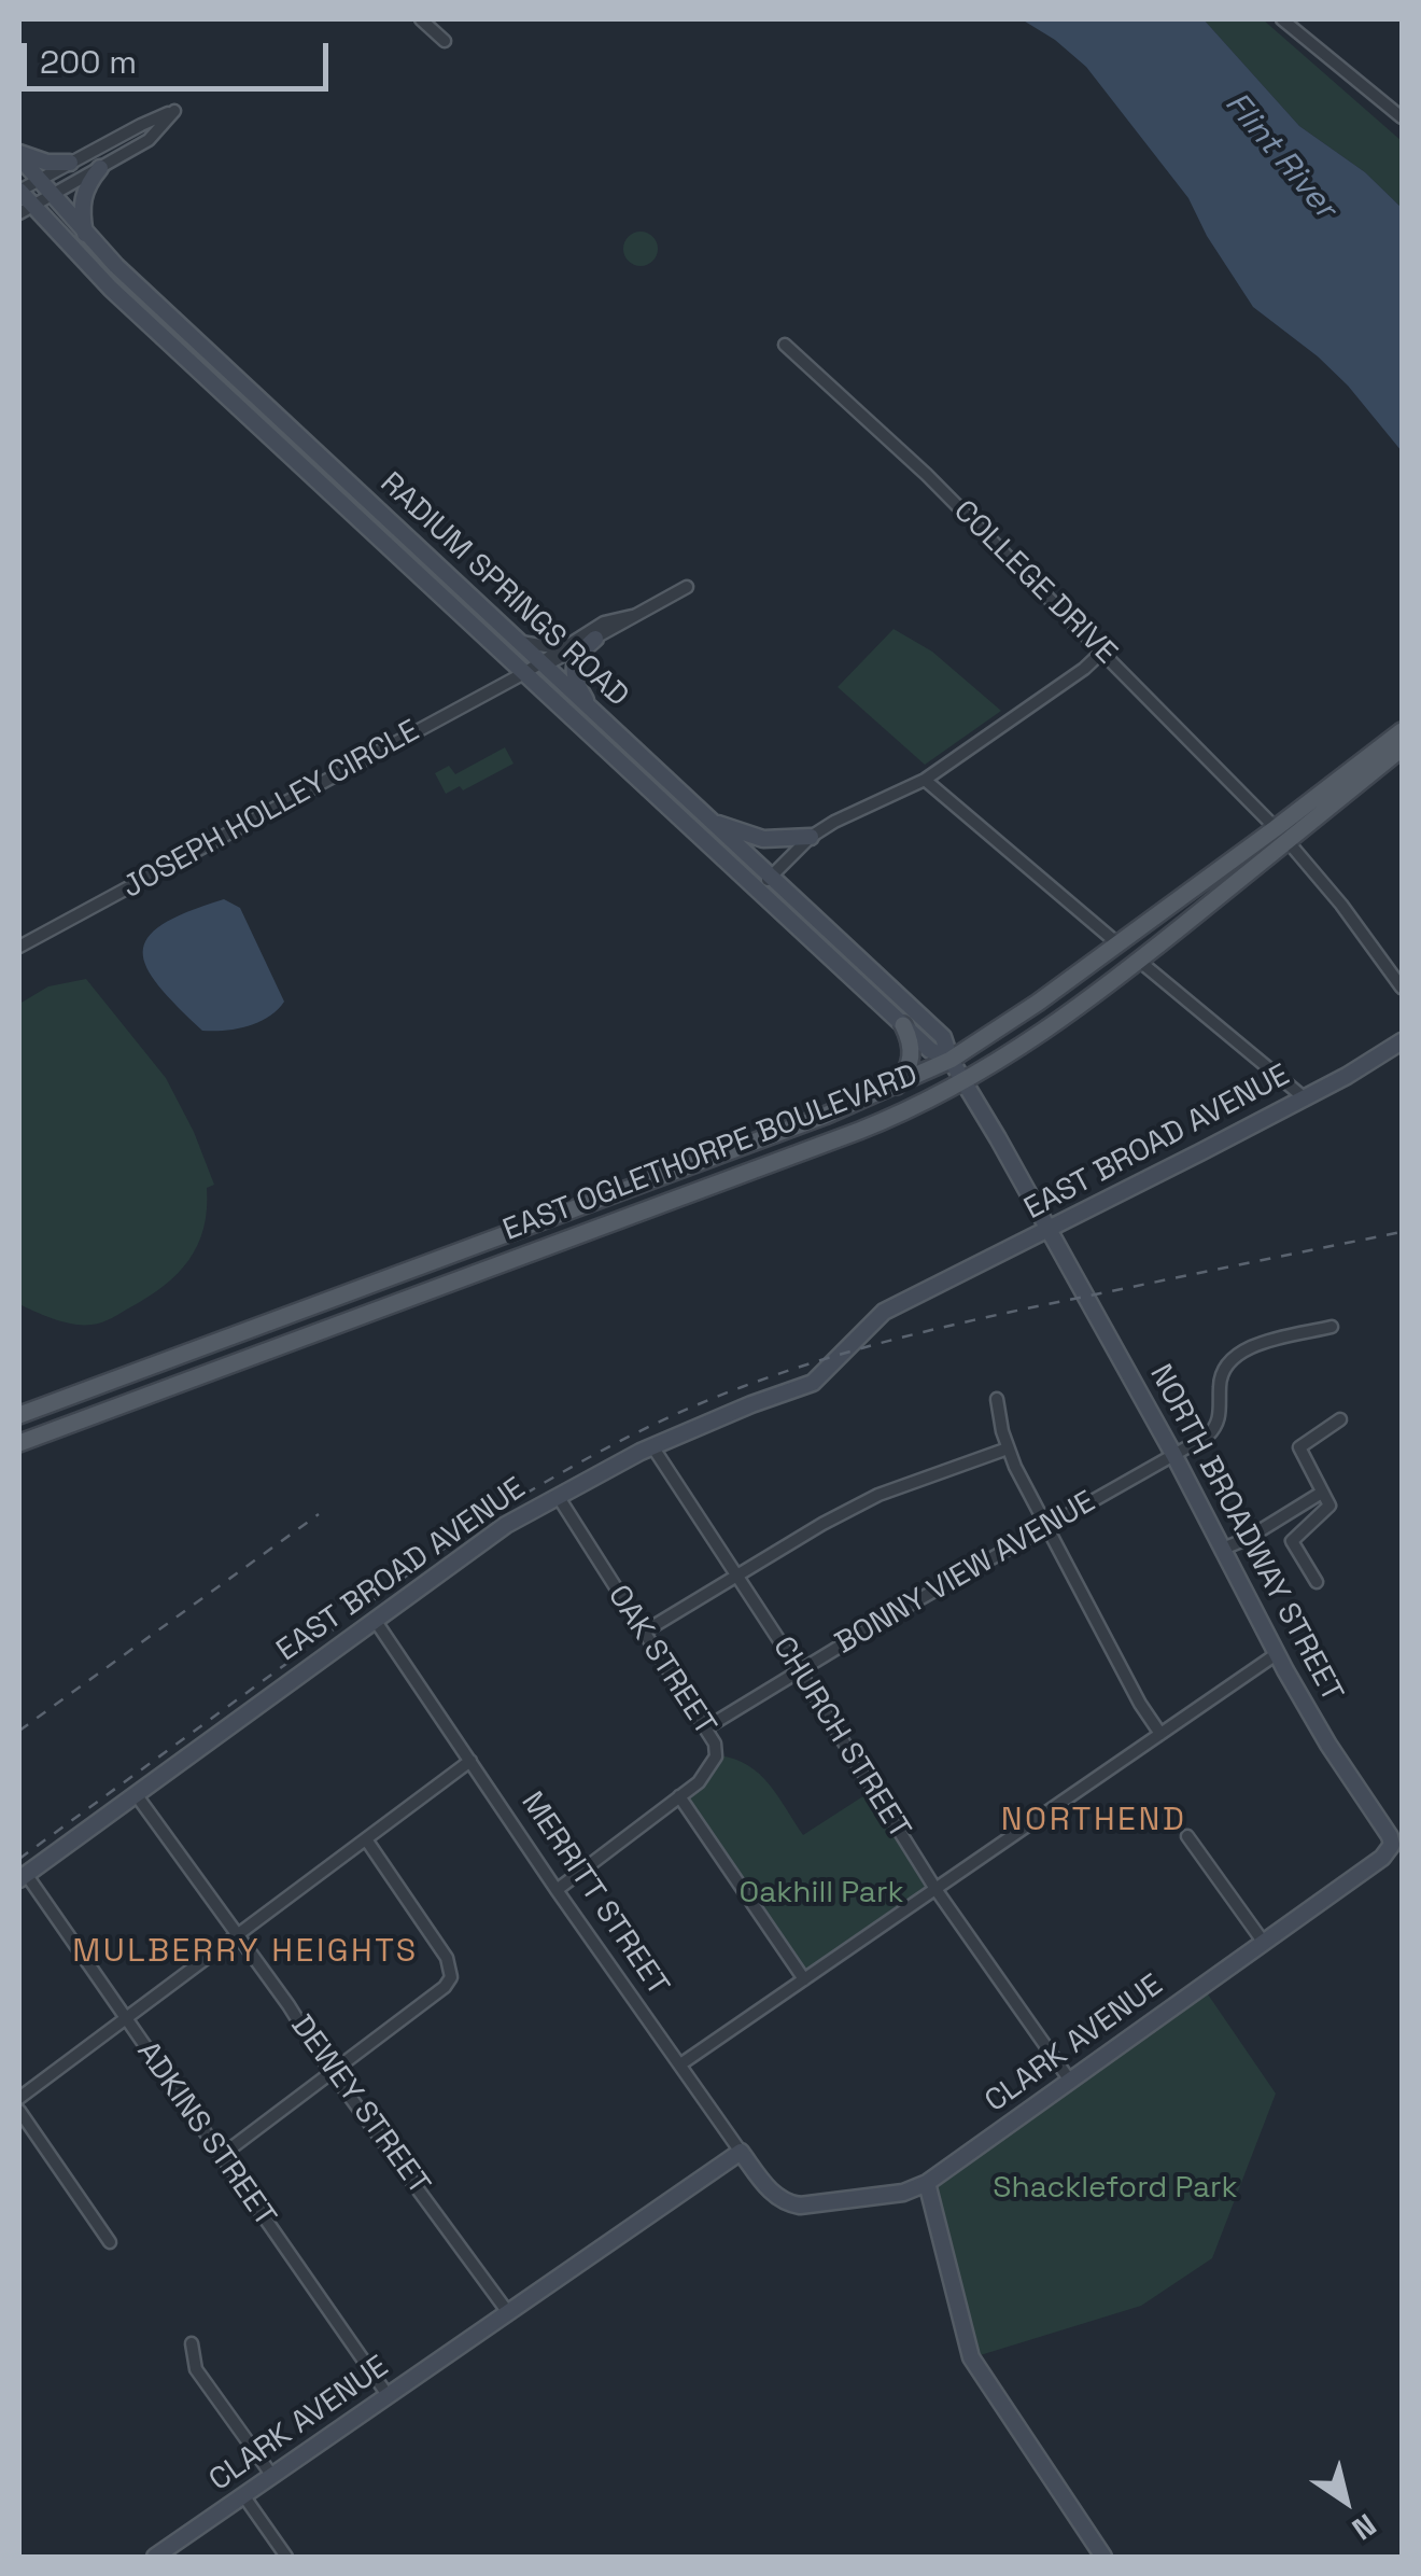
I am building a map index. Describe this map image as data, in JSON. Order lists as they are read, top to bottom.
{
  "streets": {
    "main road": [
      "RADIUM SPRINGS ROAD",
      "EAST BROAD AVENUE",
      "EAST OGLETHORPE BOULEVARD",
      "NORTH BROADWAY STREET",
      "MERRITT STREET",
      "CLARK AVENUE"
    ],
    "street": [
      "COLLEGE DRIVE",
      "JOSEPH HOLLEY CIRCLE",
      "BONNY VIEW AVENUE",
      "OAK STREET",
      "CHURCH STREET",
      "DEWEY STREET",
      "ADKINS STREET"
    ]
  },
  "crossings": [
    ["COLLEGE DRIVE", "EAST OGLETHORPE BOULEVARD"],
    ["RADIUM SPRINGS ROAD", "JOSEPH HOLLEY CIRCLE"],
    ["RADIUM SPRINGS ROAD", "EAST OGLETHORPE BOULEVARD"],
    ["RADIUM SPRINGS ROAD", "NORTH BROADWAY STREET"],
    ["EAST BROAD AVENUE", "NORTH BROADWAY STREET"],
    ["EAST BROAD AVENUE", "OAK STREET"],
    ["EAST BROAD AVENUE", "CHURCH STREET"],
    ["EAST BROAD AVENUE", "MERRITT STREET"],
    ["EAST BROAD AVENUE", "DEWEY STREET"],
    ["EAST BROAD AVENUE", "ADKINS STREET"],
    ["EAST OGLETHORPE BOULEVARD", "NORTH BROADWAY STREET"],
    ["NORTH BROADWAY STREET", "BONNY VIEW AVENUE"],
    ["NORTH BROADWAY STREET", "CLARK AVENUE"],
    ["BONNY VIEW AVENUE", "OAK STREET"],
    ["BONNY VIEW AVENUE", "CHURCH STREET"],
    ["CHURCH STREET", "CLARK AVENUE"],
    ["MERRITT STREET", "CLARK AVENUE"],
    ["CLARK AVENUE", "DEWEY STREET"],
    ["CLARK AVENUE", "ADKINS STREET"]
  ],
  "districts": ["NORTHEND", "MULBERRY HEIGHTS"],
  "water": ["Flint River"],
  "parks": ["Oakhill Park", "Shackleford Park"],
  "scale_bar": "200 m",
  "north": "bottom right"
}
